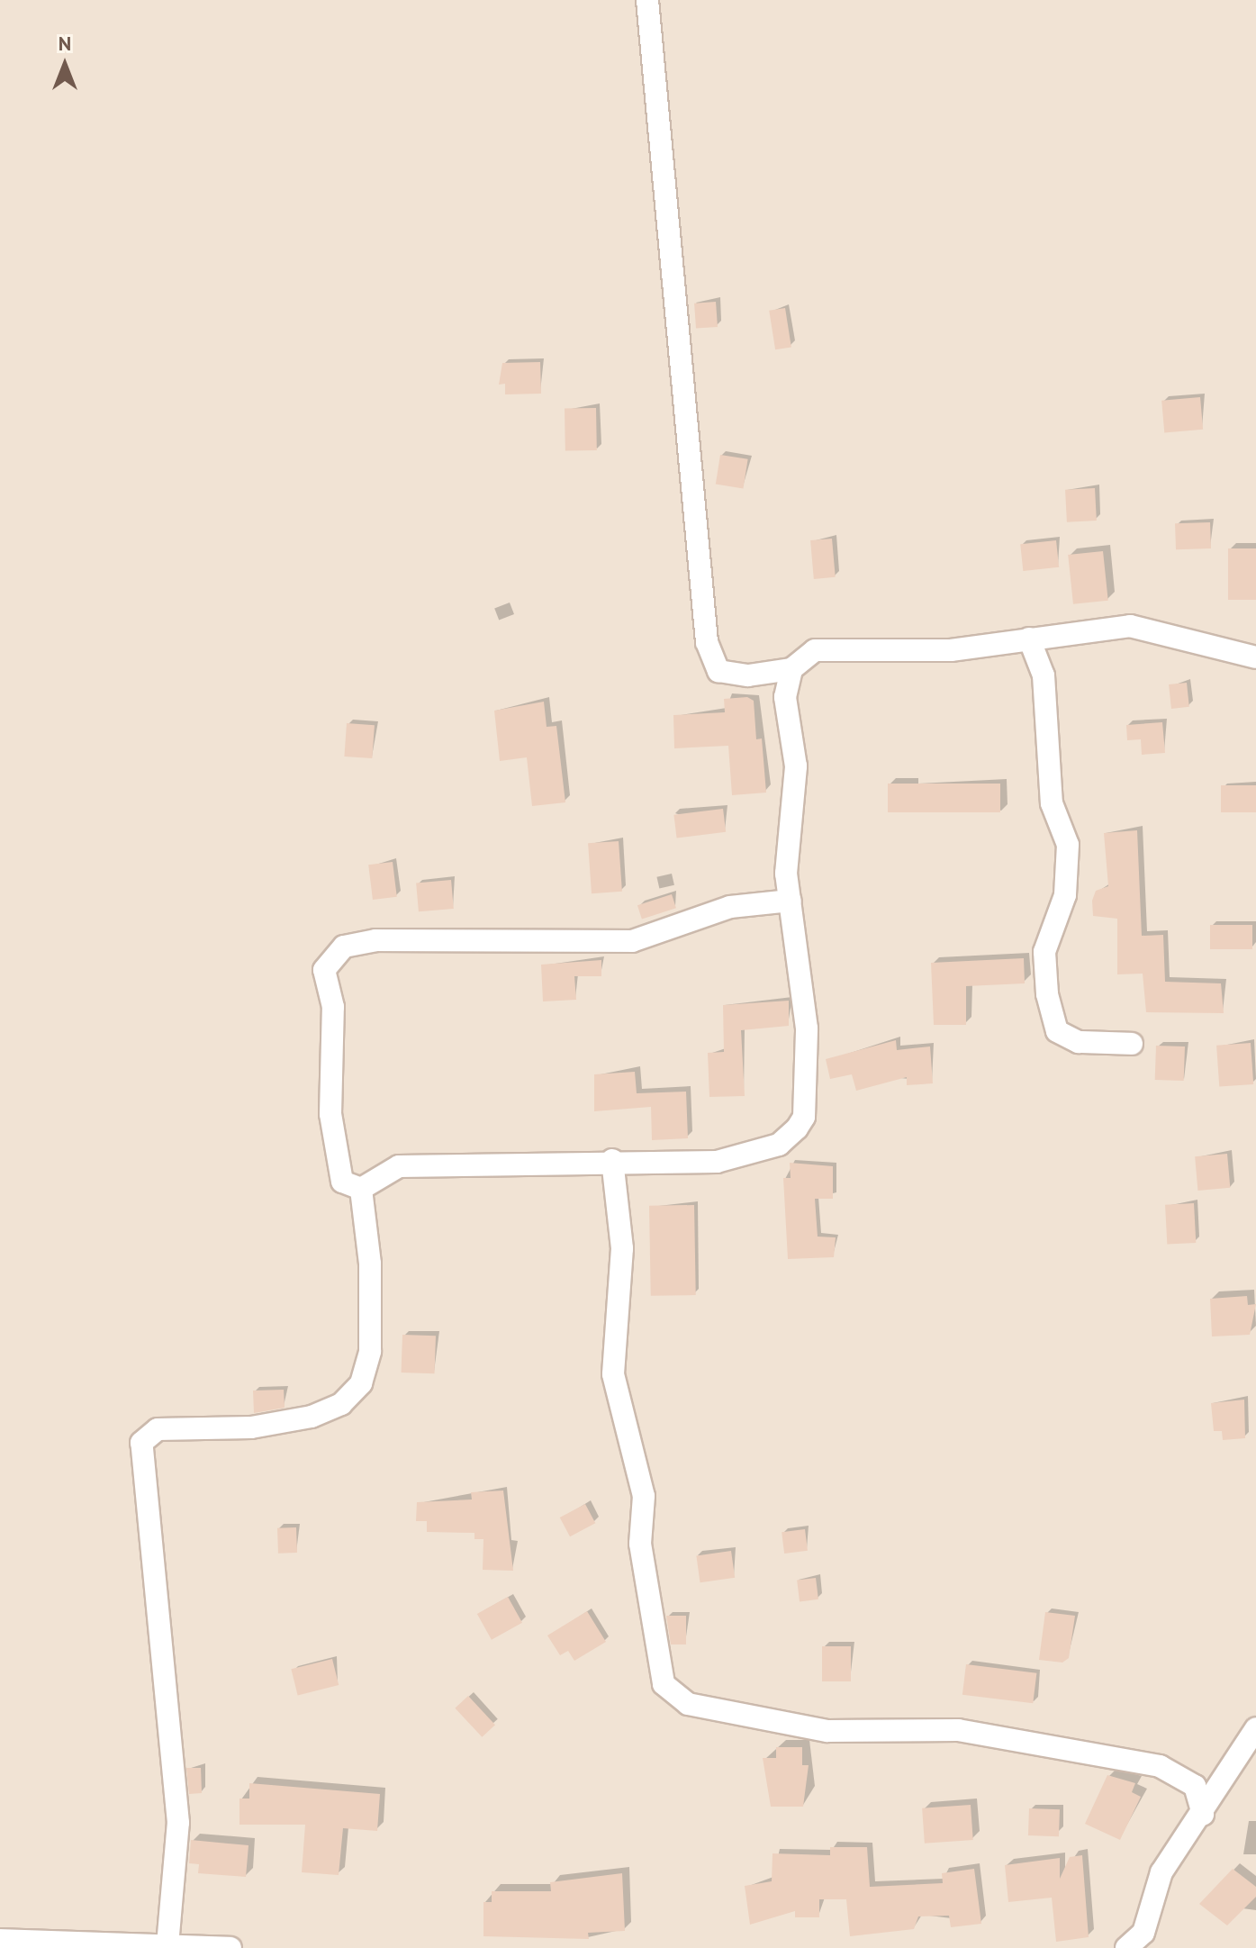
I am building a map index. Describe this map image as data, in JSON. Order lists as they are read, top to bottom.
{
  "north": "top"
}
